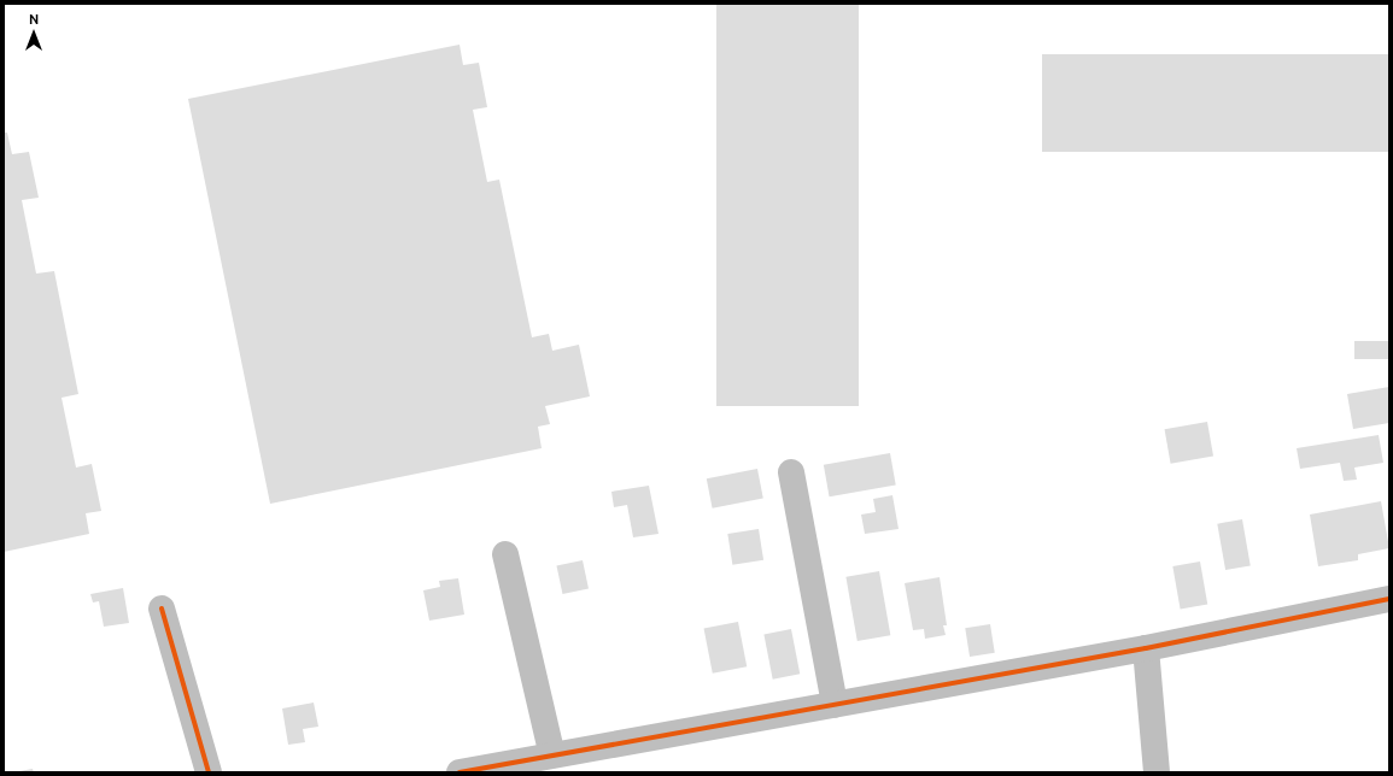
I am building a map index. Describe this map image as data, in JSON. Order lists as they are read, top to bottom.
{
  "north": "top"
}
